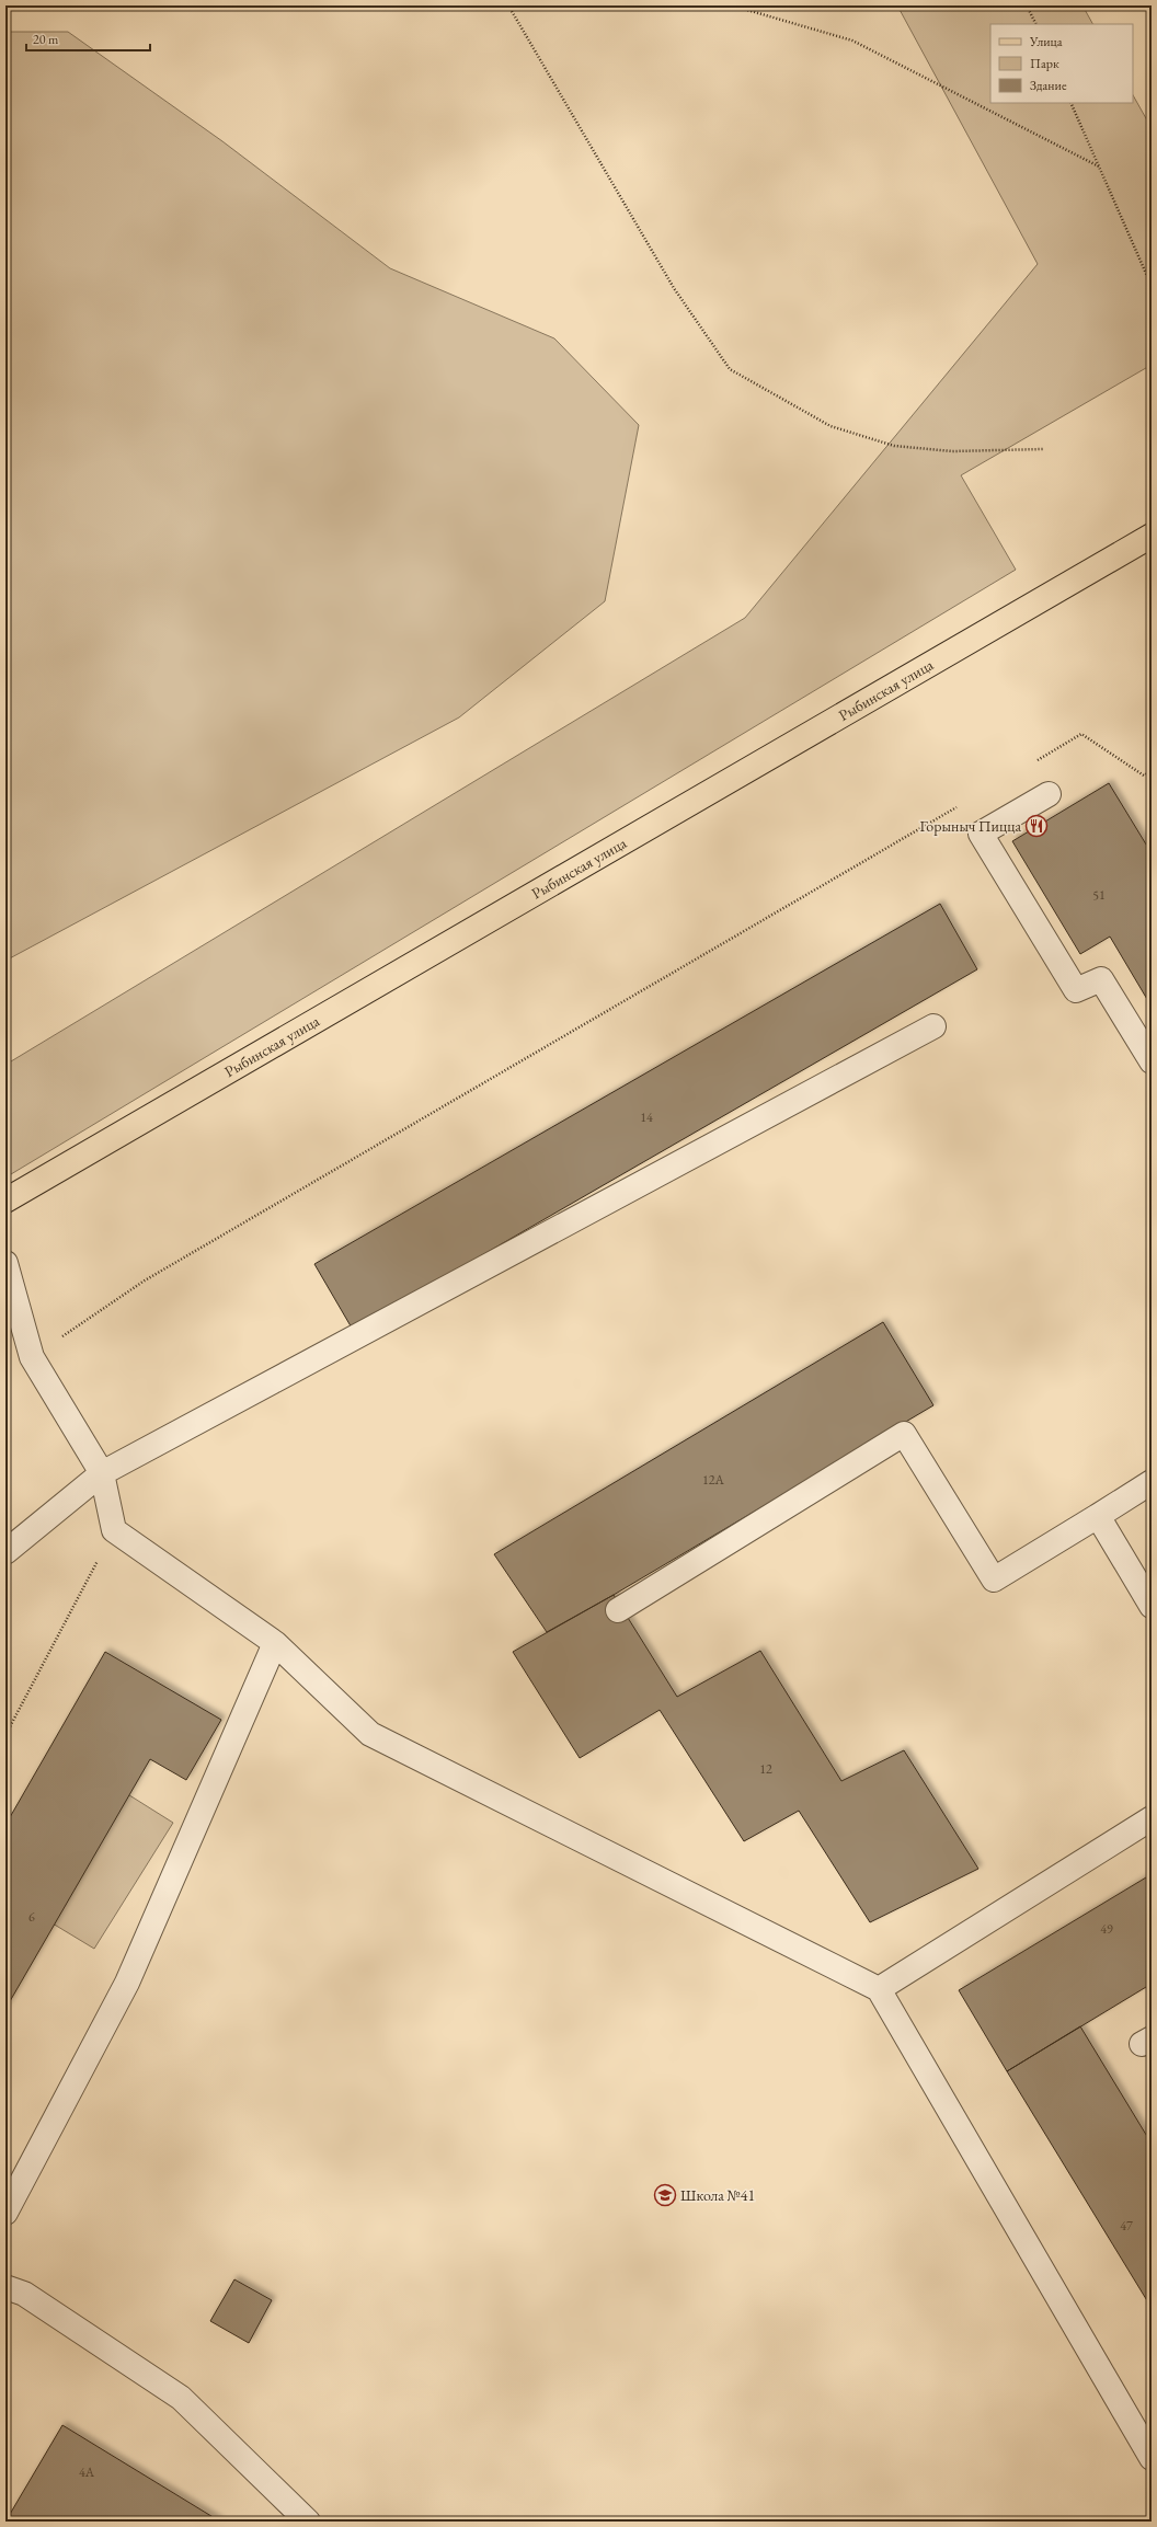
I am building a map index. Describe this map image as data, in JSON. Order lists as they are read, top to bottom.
{
  "streets": {
    "main road": ["Рыбинская улица"]
  },
  "places": {
    "restaurant": ["Горыныч Пицца"],
    "school or university": ["Школа №41"]
  },
  "house_numbers": [
    "51",
    "14",
    "12А",
    "12",
    "6",
    "49",
    "47",
    "4А"
  ],
  "legend": ["Улица", "Парк", "Здание"],
  "scale_bar": "20 m"
}
